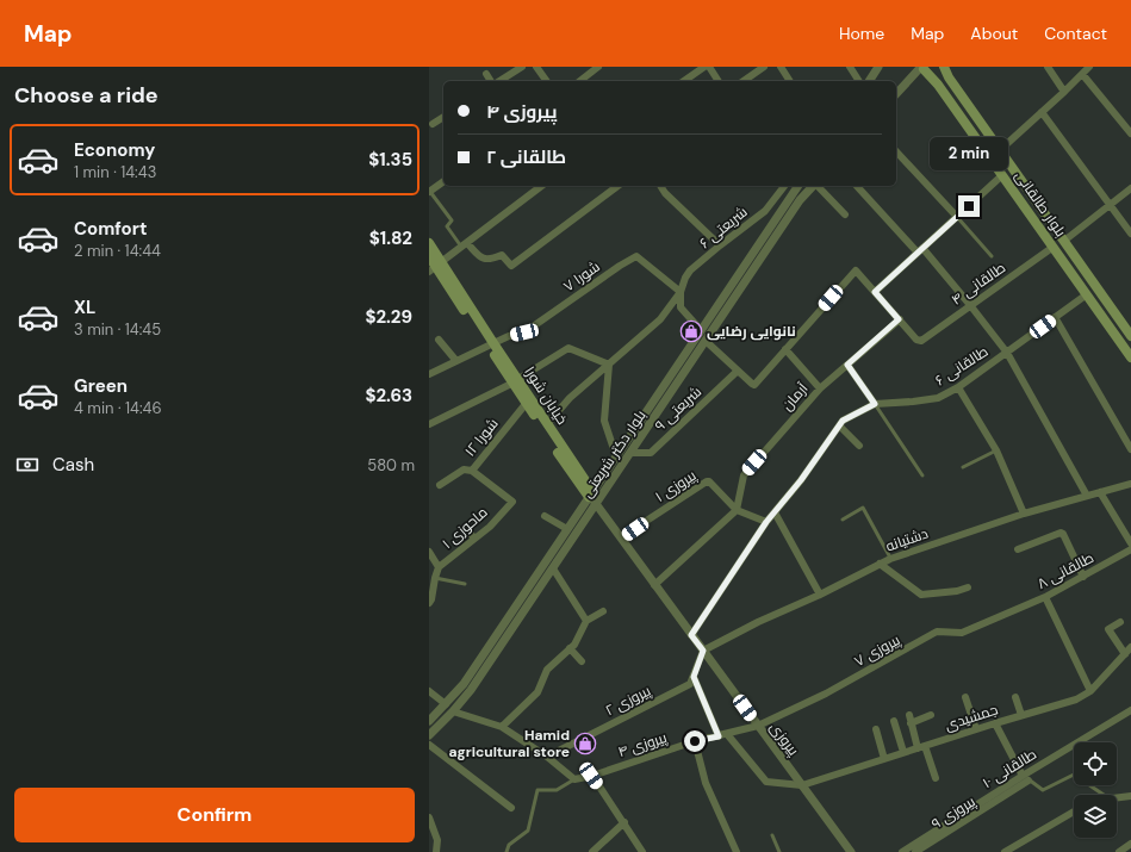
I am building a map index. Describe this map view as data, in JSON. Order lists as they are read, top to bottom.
{
  "streets": {
    "main road": ["بلوار طالقانی", "خیابان شورا"],
    "street": [
      "شریعتی ۶",
      "شورا ۷",
      "طالقانی ۴",
      "طالقانی ۶",
      "آرمان",
      "شریعتی ۹",
      "شورا ۱۲",
      "بلوار دکتر شریعتی",
      "پیروزی ۱",
      "ماحوزی ۱",
      "دشتیانه",
      "طالقانی ۸",
      "پیروزی ۷",
      "پیروزی ۲",
      "جمشیدی",
      "پیروزی",
      "پیروزی ۴",
      "طالقانی ۱۰",
      "پیروزی ۹"
    ]
  },
  "crossings": [
    ["بلوار طالقانی", "طالقانی ۴"],
    ["بلوار طالقانی", "طالقانی ۶"],
    ["شریعتی ۶", "شورا ۷"],
    ["شریعتی ۶", "خیابان شورا"],
    ["شورا ۷", "خیابان شورا"],
    ["طالقانی ۴", "آرمان"],
    ["خیابان شورا", "شورا ۱۲"],
    ["خیابان شورا", "بلوار دکتر شریعتی"],
    ["خیابان شورا", "پیروزی"],
    ["آرمان", "پیروزی ۱"],
    ["شریعتی ۹", "بلوار دکتر شریعتی"],
    ["شورا ۱۲", "ماحوزی ۱"],
    ["بلوار دکتر شریعتی", "پیروزی"],
    ["پیروزی ۱", "پیروزی"],
    ["دشتیانه", "پیروزی"],
    ["طالقانی ۸", "پیروزی ۷"],
    ["پیروزی ۷", "پیروزی"],
    ["پیروزی ۷", "پیروزی ۴"],
    ["جمشیدی", "پیروزی"],
    ["پیروزی", "پیروزی ۴"],
    ["طالقانی ۱۰", "پیروزی ۹"]
  ],
  "places": {
    "shop": ["نانوایی رضایی", "Hamid agricultural store"]
  },
  "page": {
    "header": "Map",
    "nav": [
      "Home",
      "Map",
      "About",
      "Contact"
    ],
    "heading": "Choose a ride",
    "banner": ["پیروزی ۴", "طالقانی ۲"],
    "list": [
      {
        "name": "Economy",
        "note": "1 min · 14:43",
        "value": "$1.35"
      },
      {
        "name": "Comfort",
        "note": "2 min · 14:44",
        "value": "$1.82"
      },
      {
        "name": "XL",
        "note": "3 min · 14:45",
        "value": "$2.29"
      },
      {
        "name": "Green",
        "note": "4 min · 14:46",
        "value": "$2.63"
      }
    ],
    "bubble": "2 min",
    "pay": ["Cash", "580 m"],
    "buttons": "Confirm"
  }
}
